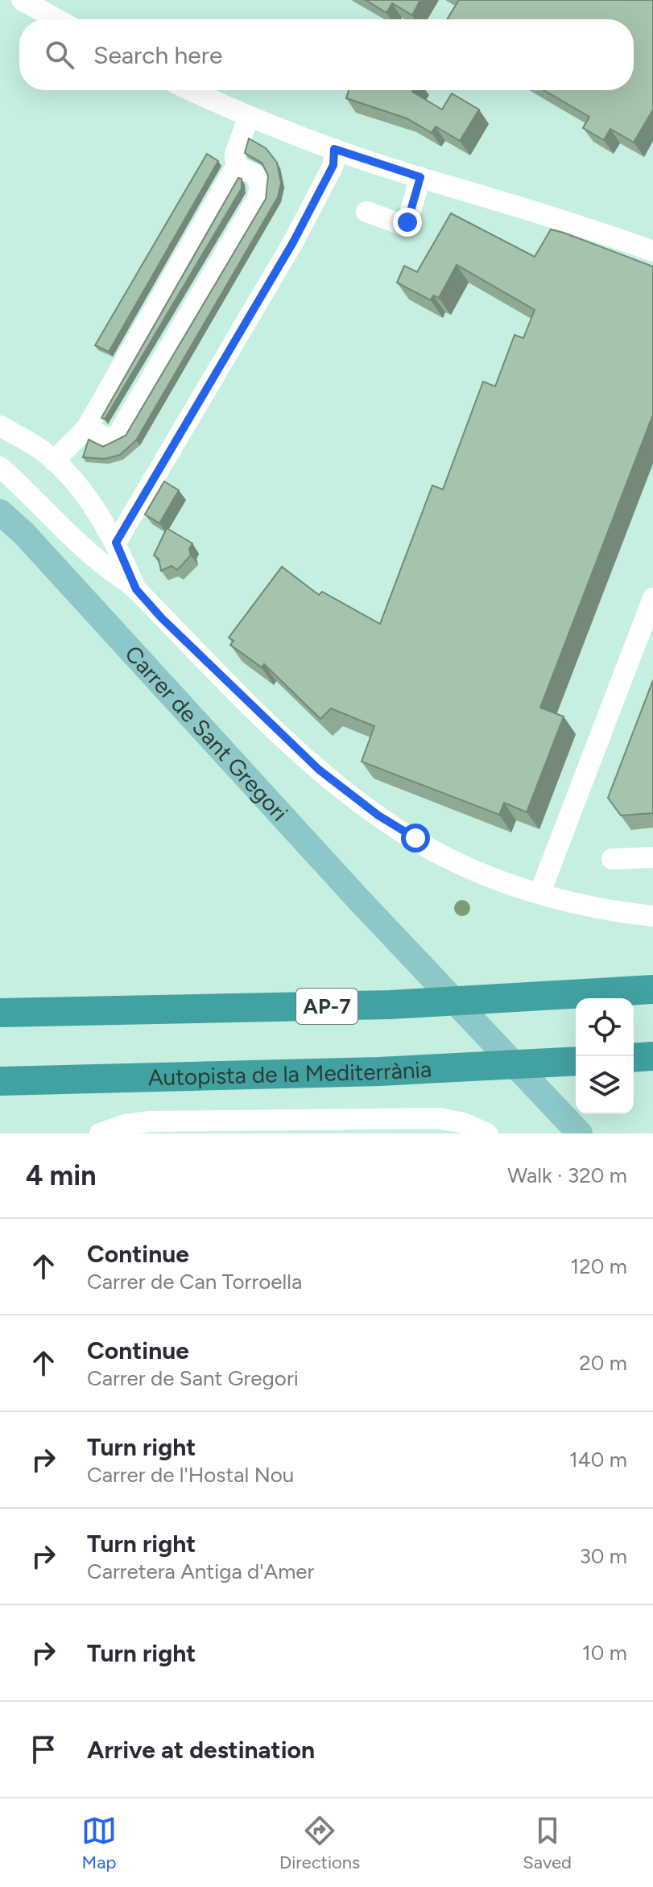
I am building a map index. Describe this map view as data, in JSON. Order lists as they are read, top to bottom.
{
  "streets": {
    "highway": ["AP-7", "Autopista de la Mediterrània"],
    "main road": ["Carrer de Sant Gregori"]
  },
  "page": {
    "search": "Search here",
    "heading": ["4 min", "Walk · 320 m"],
    "list": [
      ["Continue", "Carrer de Can Torroella", "120 m"],
      ["Continue", "Carrer de Sant Gregori", "20 m"],
      ["Turn right", "Carrer de l'Hostal Nou", "140 m"],
      ["Turn right", "Carretera Antiga d'Amer", "30 m"],
      ["Turn right", "10 m"],
      "Arrive at destination"
    ],
    "nav": ["Map", "Directions", "Saved"]
  }
}
